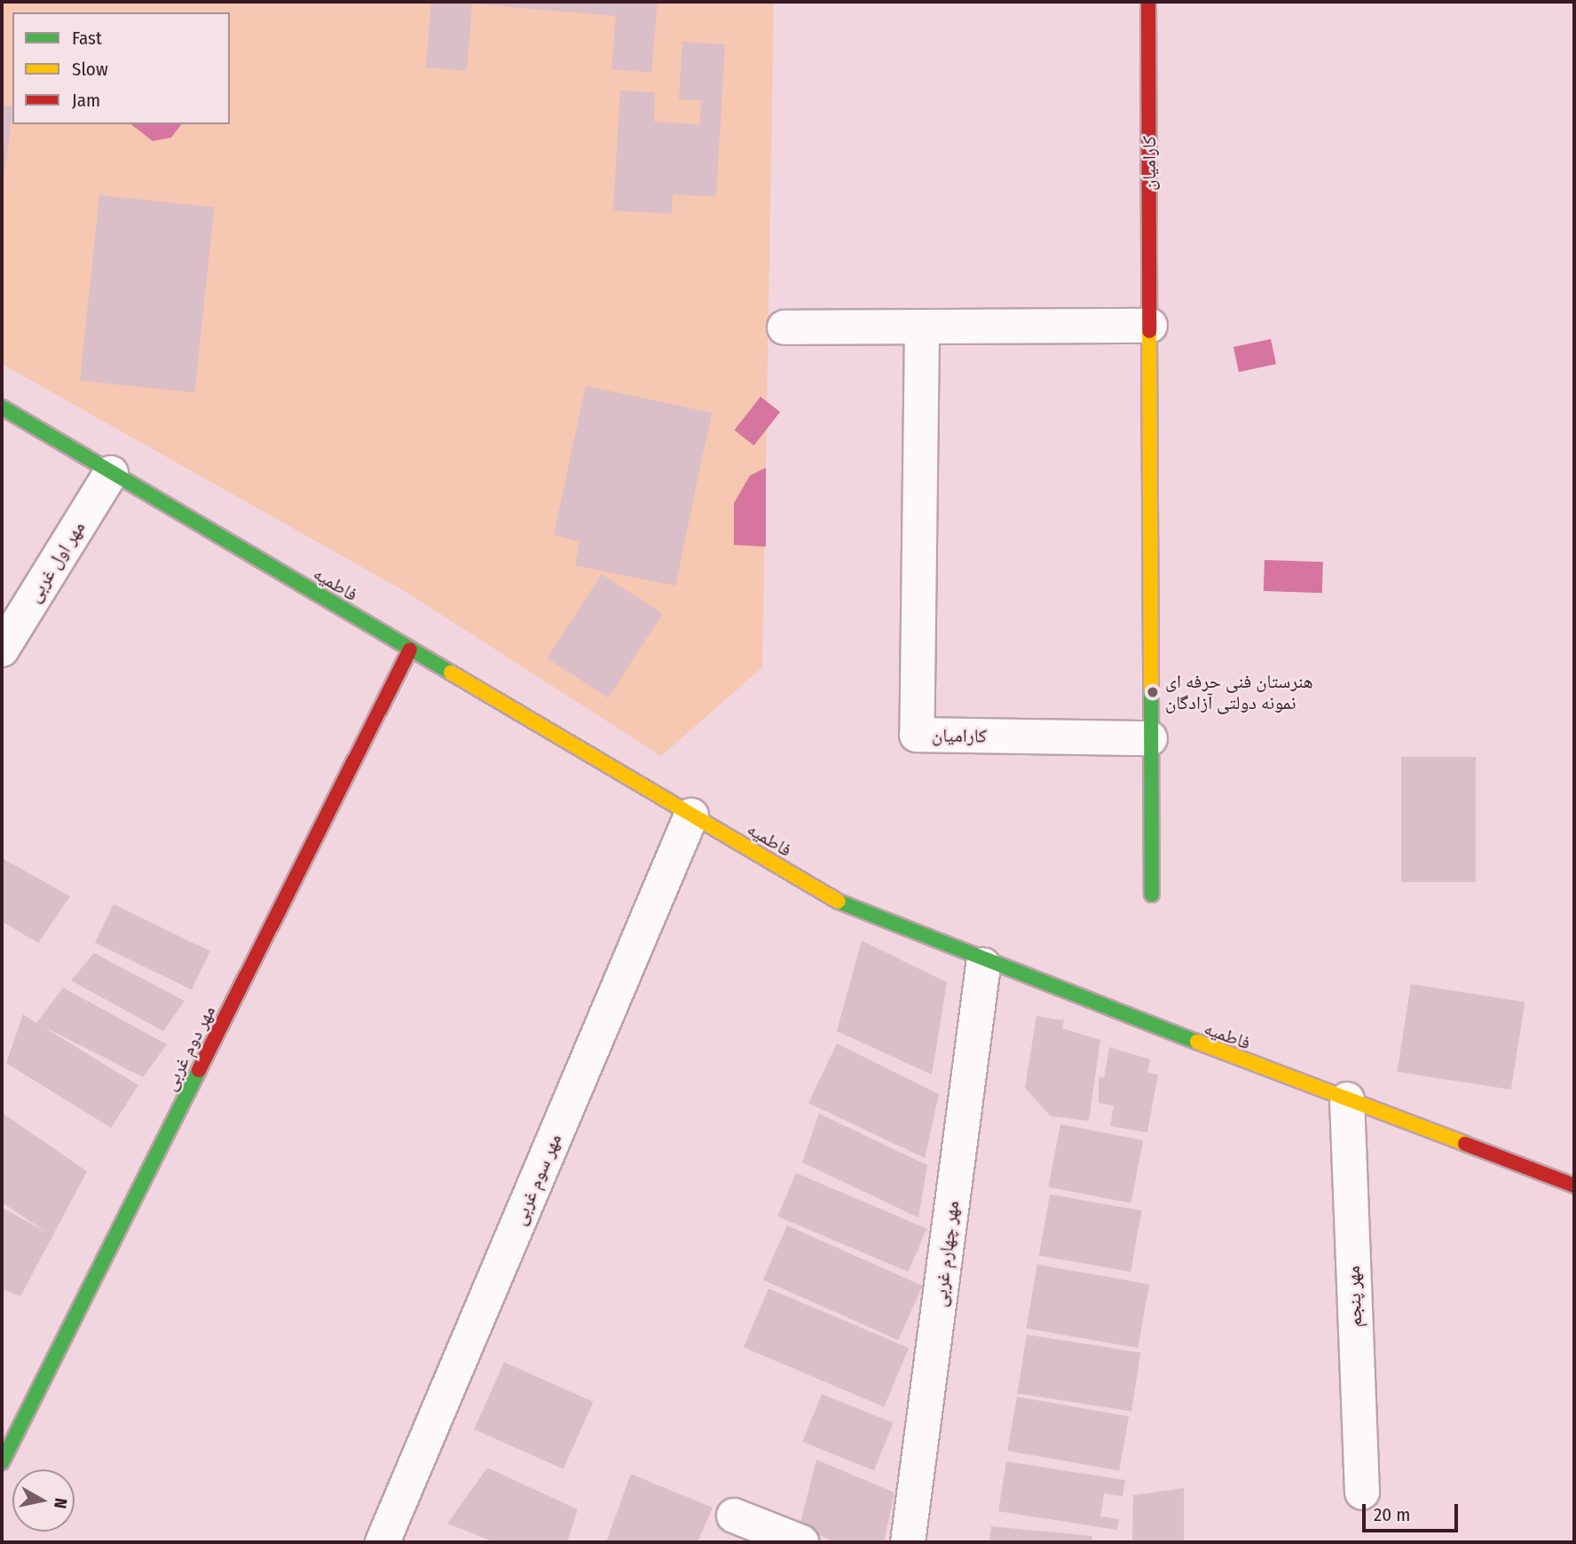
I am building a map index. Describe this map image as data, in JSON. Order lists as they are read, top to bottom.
{
  "streets": {
    "street": [
      "کارامیان",
      "مهر اول غربی",
      "فاطمیه",
      "مهر دوم غربی",
      "مهر سوم غربی",
      "مهر چهارم غربی",
      "مهر پنجم"
    ]
  },
  "crossings": [
    ["مهر اول غربی", "فاطمیه"],
    ["فاطمیه", "مهر دوم غربی"],
    ["فاطمیه", "مهر سوم غربی"],
    ["فاطمیه", "مهر چهارم غربی"],
    ["فاطمیه", "مهر پنجم"]
  ],
  "places": ["هنرستان فنی حرفه ای نمونه دولتی آزادگان"],
  "legend": ["Fast", "Slow", "Jam"],
  "scale_bar": "20 m",
  "north": "right"
}
